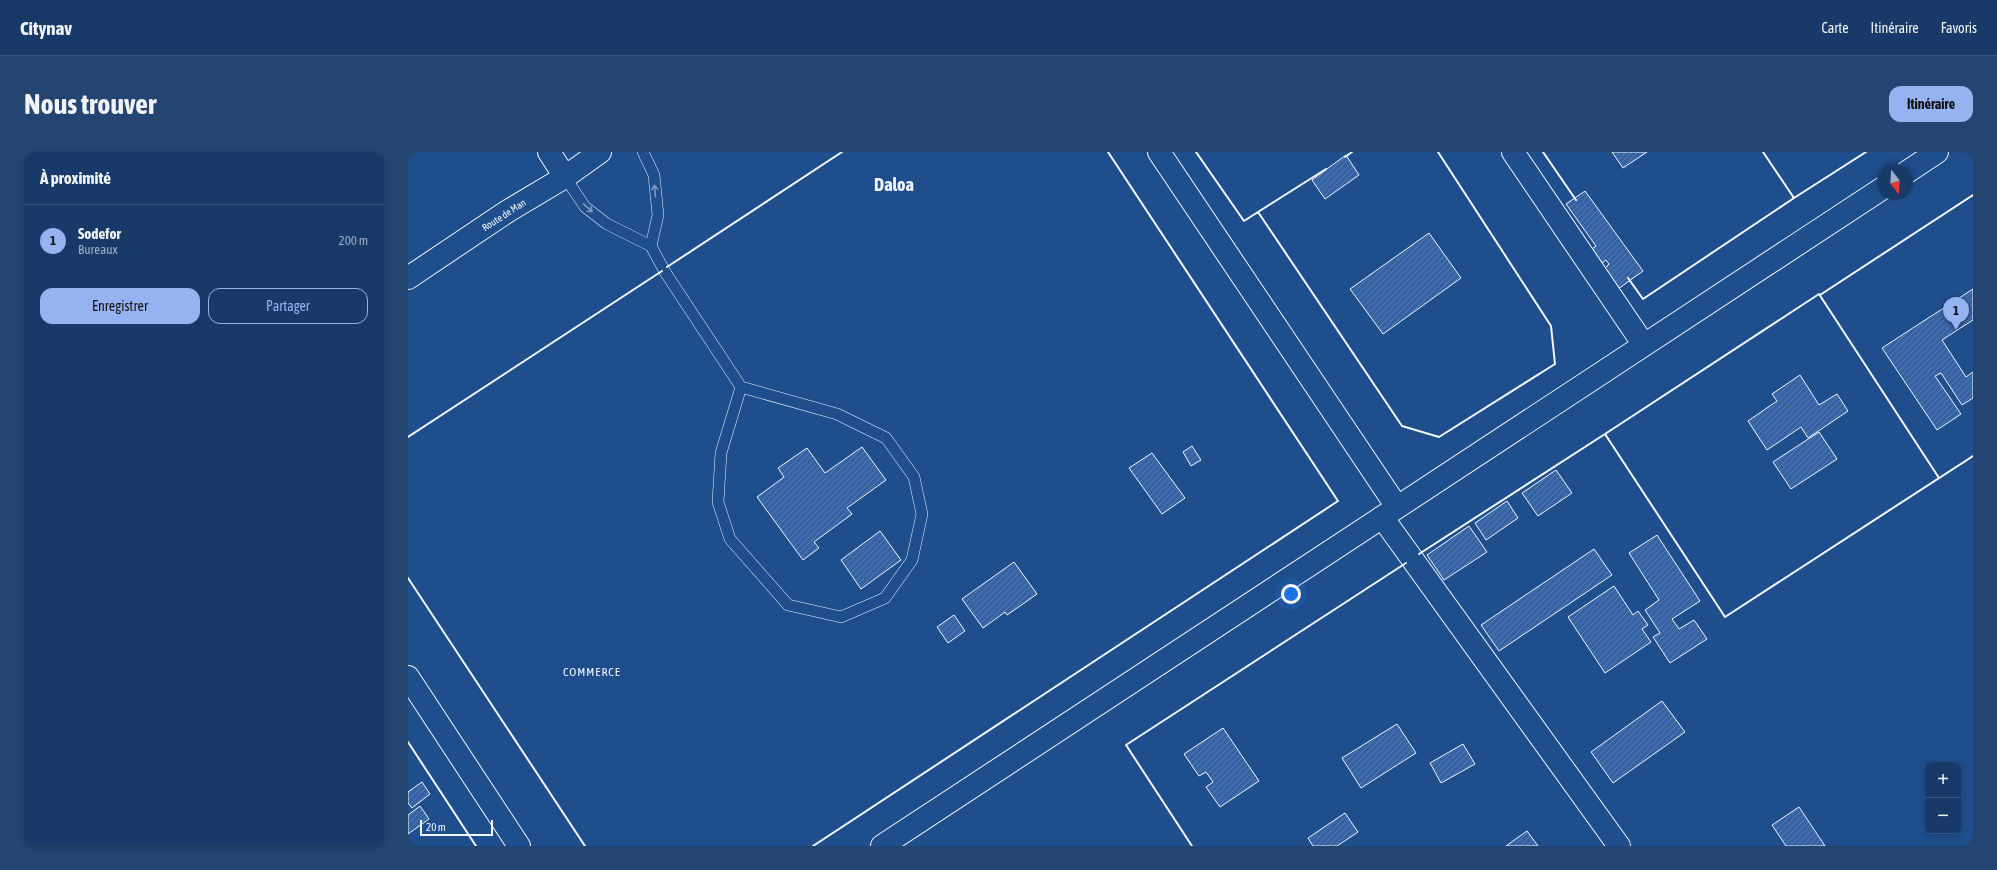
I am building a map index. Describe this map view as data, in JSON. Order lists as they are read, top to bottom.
{
  "streets": {
    "main road": ["Route de Man"]
  },
  "districts": ["Daloa", "COMMERCE"],
  "scale_bar": "20 m",
  "north": "bottom",
  "page": {
    "header": "Citynav",
    "nav": ["Carte", "Itinéraire", "Favoris"],
    "buttons": [
      "Itinéraire",
      ["Enregistrer", "Partager"]
    ],
    "title": "Nous trouver",
    "heading": "À proximité",
    "list": [
      {
        "mark": "1",
        "name": "Sodefor",
        "note": "Bureaux",
        "value": "200 m"
      }
    ],
    "pins": "1",
    "map_buttons": ["+", "−"],
    "scale": "20 m"
  }
}
